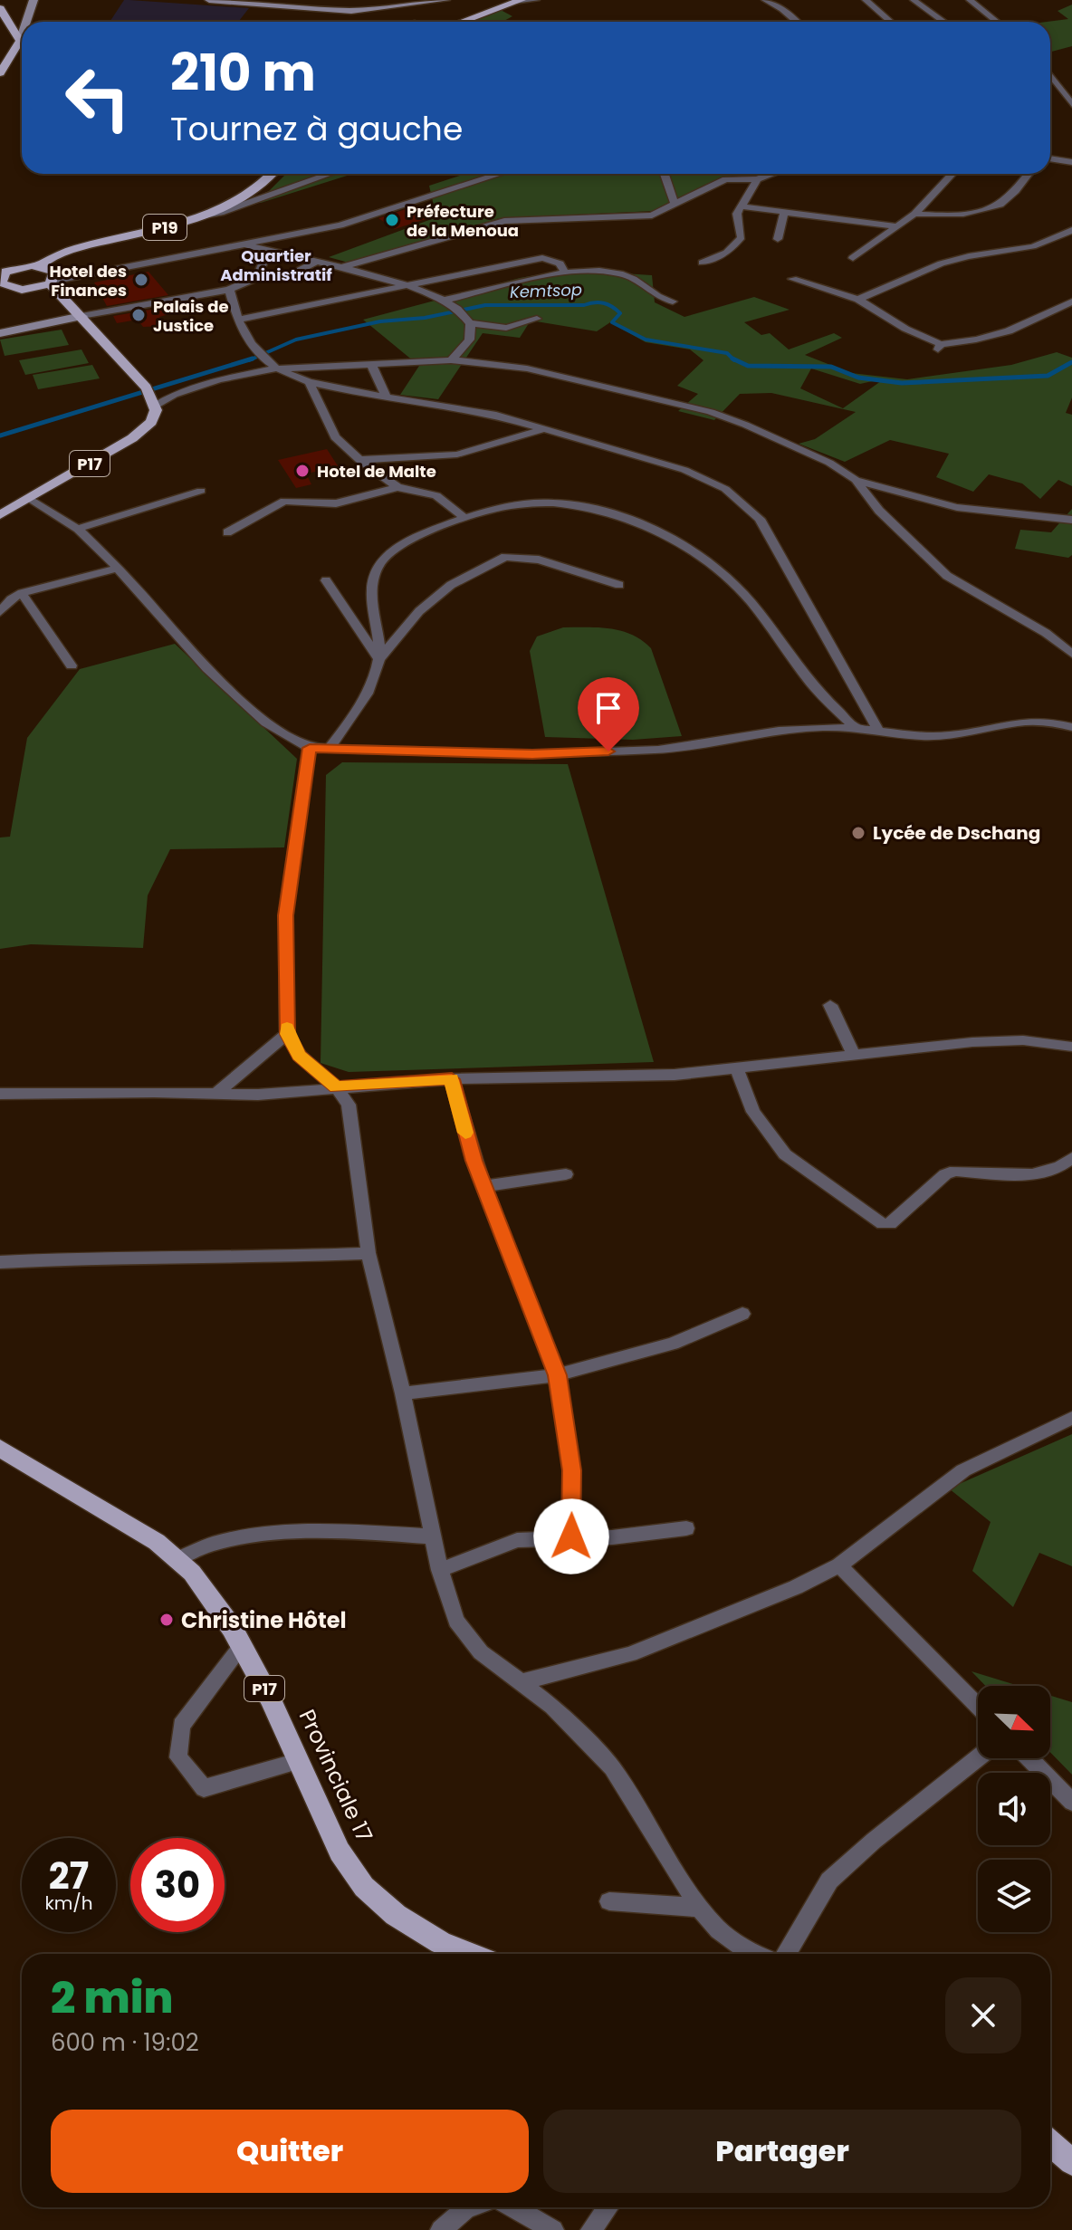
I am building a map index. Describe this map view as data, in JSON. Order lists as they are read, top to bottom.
{
  "streets": {
    "main road": ["P19", "P17", "Provinciale 17"]
  },
  "districts": ["Quartier Administratif"],
  "water": ["Kemtsop"],
  "places": [
    "Préfecture de la Menoua",
    "Hotel des Finances",
    "Palais de Justice",
    "Hotel de Malte",
    "Lycée de Dschang",
    "Christine Hôtel"
  ],
  "north": "bottom right",
  "page": {
    "turn": ["210 m", "Tournez à gauche"],
    "speed": "27 km/h",
    "limit": "30",
    "heading": ["2 min", "600 m · 19:02"],
    "buttons": ["Quitter", "Partager"]
  }
}
